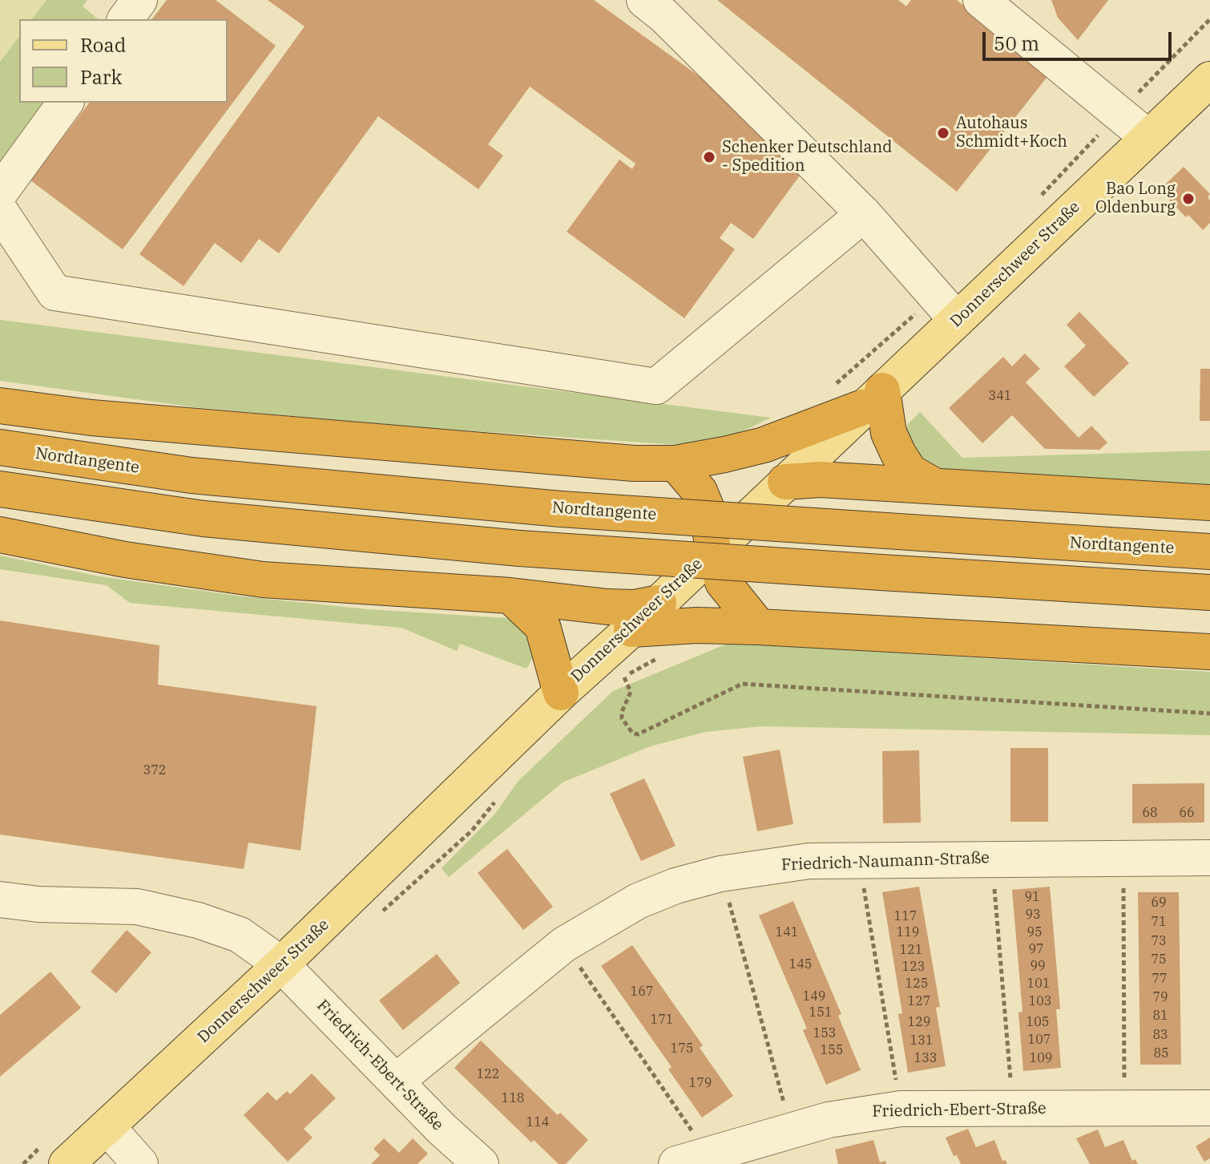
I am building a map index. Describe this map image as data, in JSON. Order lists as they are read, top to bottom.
{
  "streets": {
    "highway": ["Nordtangente"],
    "main road": ["Donnerschweer Straße"],
    "street": ["Friedrich-Naumann-Straße", "Friedrich-Ebert-Straße"]
  },
  "crossings": [
    ["Donnerschweer Straße", "Friedrich-Ebert-Straße"],
    ["Friedrich-Naumann-Straße", "Friedrich-Ebert-Straße"]
  ],
  "places": ["Autohaus Schmidt+Koch", "Schenker Deutschland - Spedition", "Bao Long Oldenburg"],
  "house_numbers": [
    "341",
    "372",
    "68",
    "66",
    "91",
    "69",
    "93",
    "117",
    "71",
    "141",
    "119",
    "95",
    "73",
    "97",
    "121",
    "75",
    "145",
    "99",
    "123",
    "77",
    "125",
    "101",
    "167",
    "149",
    "79",
    "127",
    "103",
    "151",
    "81",
    "171",
    "129",
    "105",
    "153",
    "83",
    "107",
    "131",
    "175",
    "155",
    "85",
    "133",
    "109",
    "122",
    "179",
    "118",
    "114"
  ],
  "legend": ["Road", "Park"],
  "scale_bar": "50 m"
}
